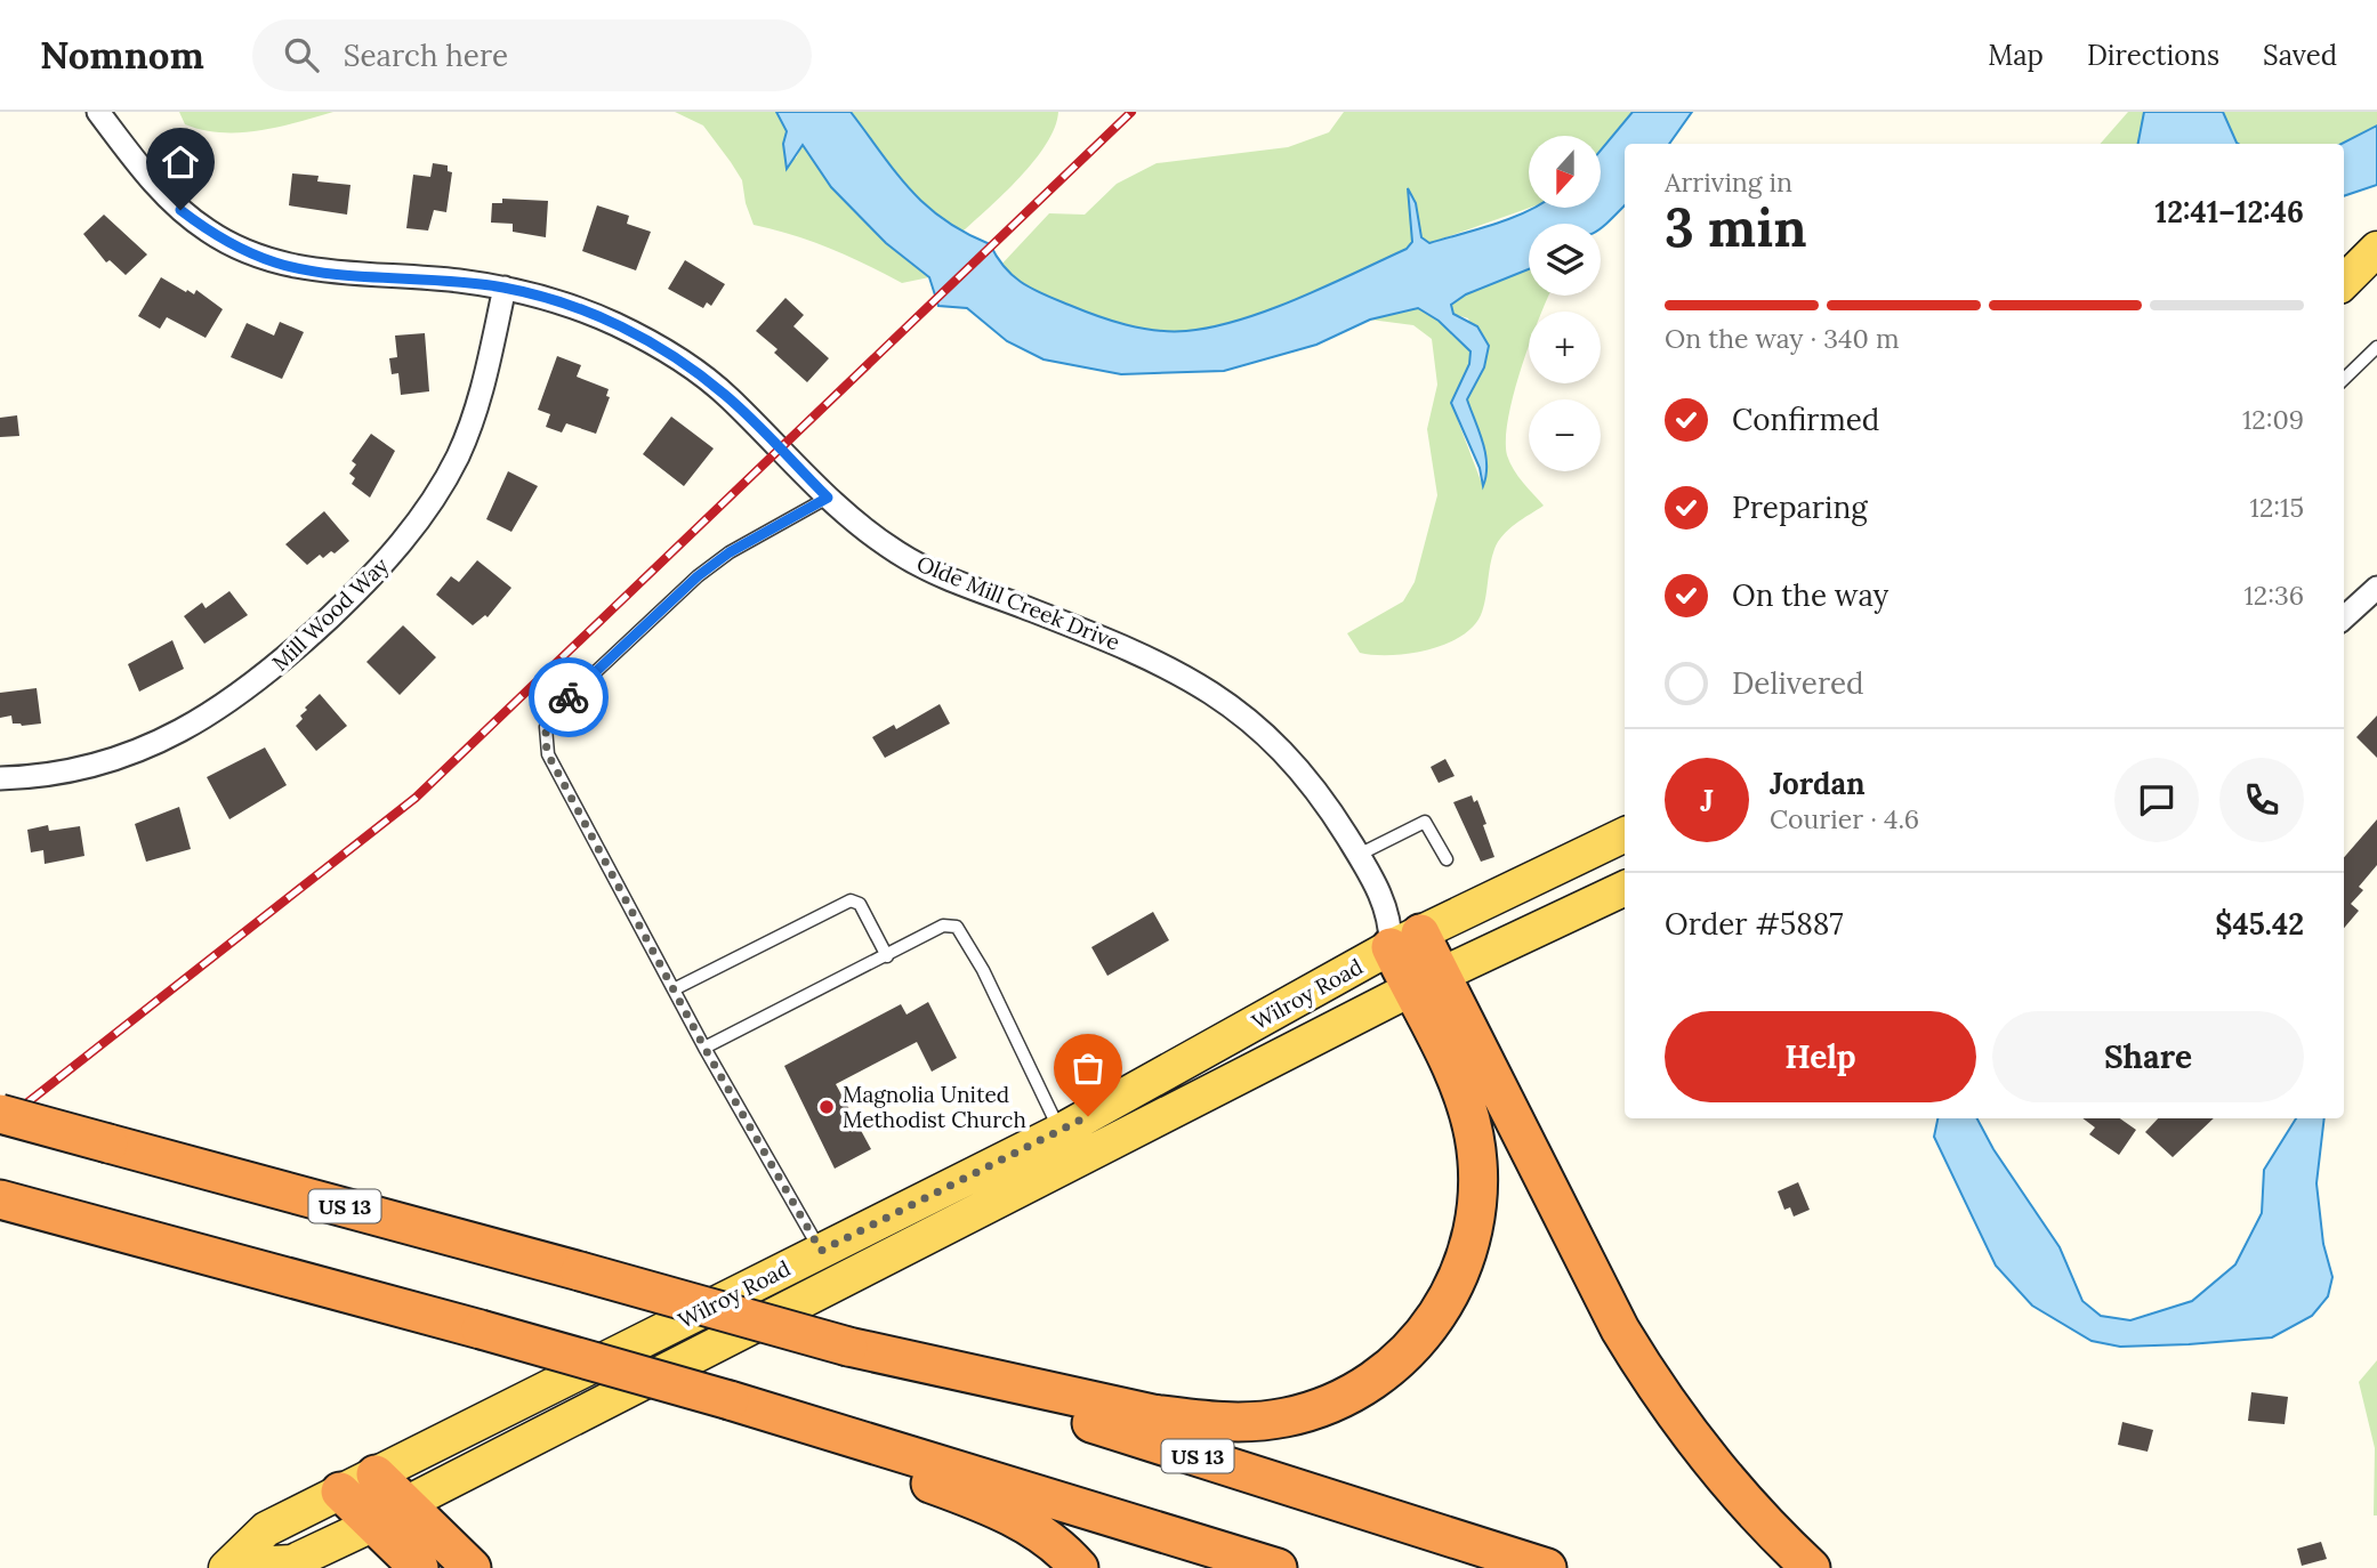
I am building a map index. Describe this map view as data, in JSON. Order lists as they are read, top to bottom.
{
  "streets": {
    "highway": ["US 13"],
    "main road": ["Wilroy Road"],
    "street": ["Olde Mill Creek Drive", "Mill Wood Way"]
  },
  "crossings": [
    ["Olde Mill Creek Drive", "Mill Wood Way"],
    ["Olde Mill Creek Drive", "Wilroy Road"]
  ],
  "places": ["Magnolia United Methodist Church"],
  "north": "bottom",
  "page": {
    "header": "Nomnom",
    "search": "Search here",
    "nav": ["Map", "Directions", "Saved"],
    "map_buttons": ["+", "−"],
    "heading": ["3 min", "Arriving in", "12:41–12:46"],
    "panel": [
      "Jordan",
      "Courier · 4.6",
      "Order #5887",
      "$45.42"
    ],
    "bar": "On the way · 340 m",
    "list": [
      ["Confirmed", "12:09"],
      ["Preparing", "12:15"],
      ["On the way", "12:36"],
      "Delivered"
    ],
    "round": "J",
    "buttons": ["Help", "Share"]
  }
}
